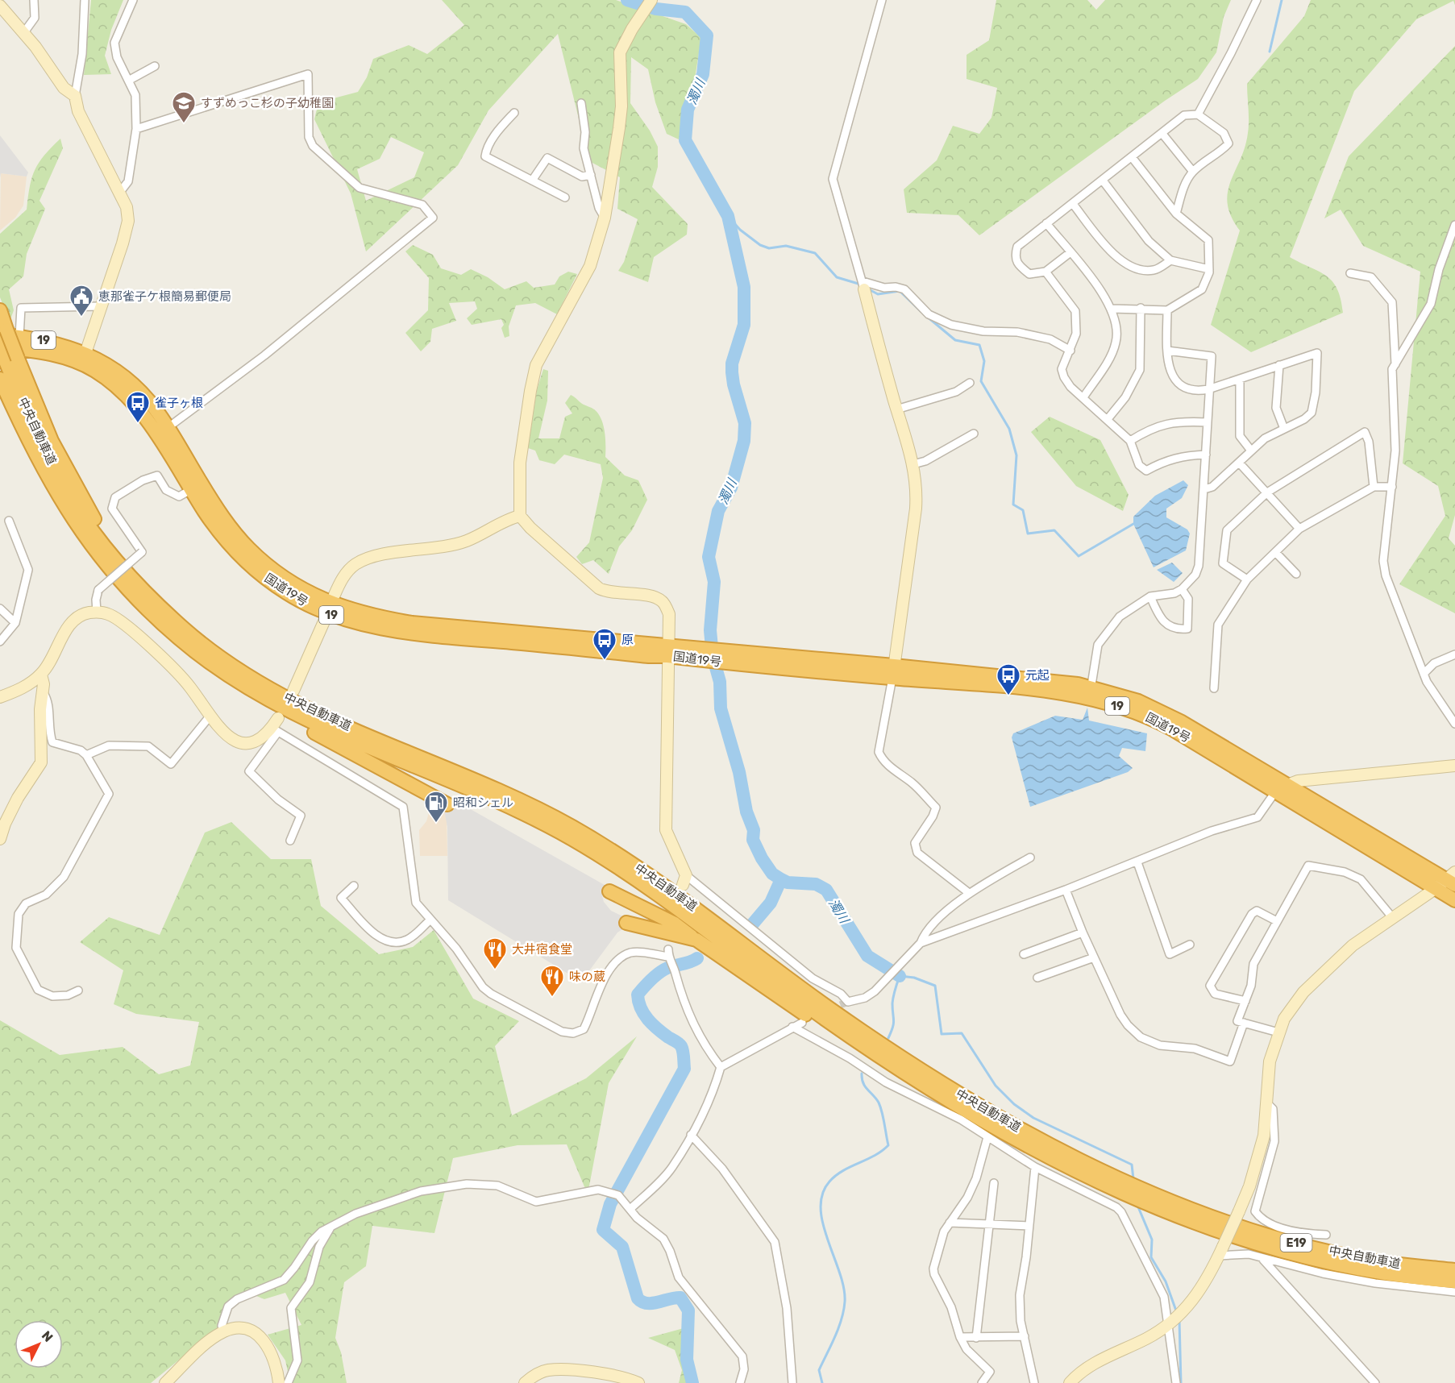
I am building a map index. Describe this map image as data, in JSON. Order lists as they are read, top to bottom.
{
  "streets": {
    "highway": [
      "19",
      "中央自動車道",
      "国道19号",
      "E19"
    ]
  },
  "crossings": [
    ["中央自動車道", "国道19号"]
  ],
  "water": ["濁川"],
  "places": {
    "school or university": ["すずめっこ杉の子幼稚園"],
    "public building": ["恵那雀子ケ根簡易郵便局"],
    "bus stop": ["雀子ヶ根", "原", "元起"],
    "fuel station": ["昭和シェル"],
    "restaurant": ["大井宿食堂", "味の蔵"]
  },
  "north": "top right"
}
